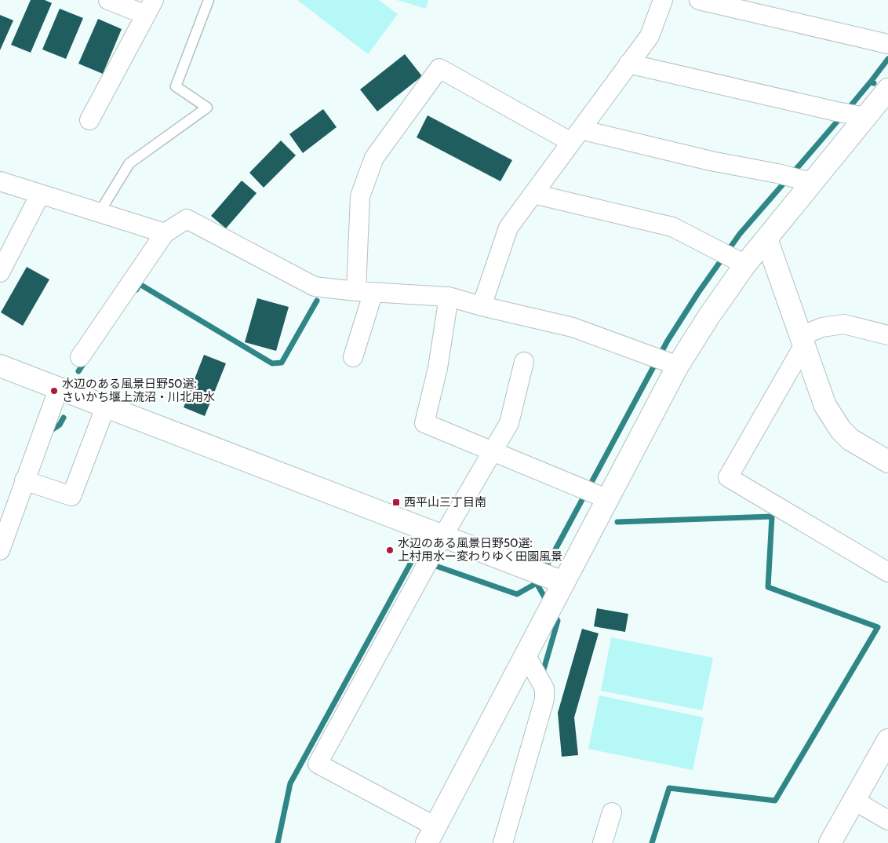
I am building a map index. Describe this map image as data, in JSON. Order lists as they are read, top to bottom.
{
  "places": {
    "other": ["水辺のある風景日野50選: さいかち堰上流沼・川北用水", "水辺のある風景日野50選: 上村用水ー変わりゆく田園風景"],
    "transit": ["西平山三丁目南"]
  }
}
